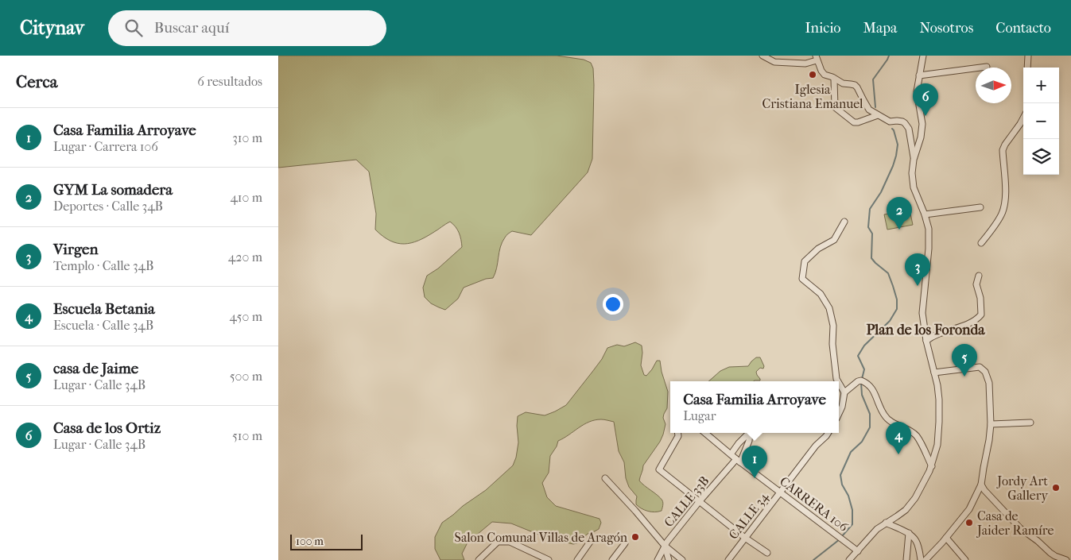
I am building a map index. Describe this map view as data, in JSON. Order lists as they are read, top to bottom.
{
  "streets": {
    "street": ["CALLE 33B", "CARRERA 106", "CALLE 34"]
  },
  "crossings": [
    ["CALLE 33B", "CARRERA 106"],
    ["CARRERA 106", "CALLE 34"]
  ],
  "districts": ["Plan de los Foronda"],
  "places": [
    "Iglesia Cristiana Emanuel",
    "Jordy Art Gallery",
    "Casa de Jaider Ramíre",
    "Salon Comunal Villas de Aragón"
  ],
  "scale_bar": "100 m",
  "north": "right",
  "page": {
    "header": "Citynav",
    "search": "Buscar aquí",
    "nav": [
      "Inicio",
      "Mapa",
      "Nosotros",
      "Contacto"
    ],
    "heading": ["Cerca", "6 resultados"],
    "map_buttons": ["+", "−"],
    "pins": [
      "6",
      "2",
      "3",
      "5",
      "4",
      "1"
    ],
    "list": [
      {
        "mark": "1",
        "name": "Casa Familia Arroyave",
        "note": "Lugar · Carrera 106",
        "value": "310 m"
      },
      {
        "mark": "2",
        "name": "GYM La somadera",
        "note": "Deportes · Calle 34B",
        "value": "410 m"
      },
      {
        "mark": "3",
        "name": "Virgen",
        "note": "Templo · Calle 34B",
        "value": "420 m"
      },
      {
        "mark": "4",
        "name": "Escuela Betania",
        "note": "Escuela · Calle 34B",
        "value": "450 m"
      },
      {
        "mark": "5",
        "name": "casa de Jaime",
        "note": "Lugar · Calle 34B",
        "value": "500 m"
      },
      {
        "mark": "6",
        "name": "Casa de los Ortiz",
        "note": "Lugar · Calle 34B",
        "value": "510 m"
      }
    ],
    "popup": ["Casa Familia Arroyave", "Lugar"],
    "scale": "100 m"
  }
}
